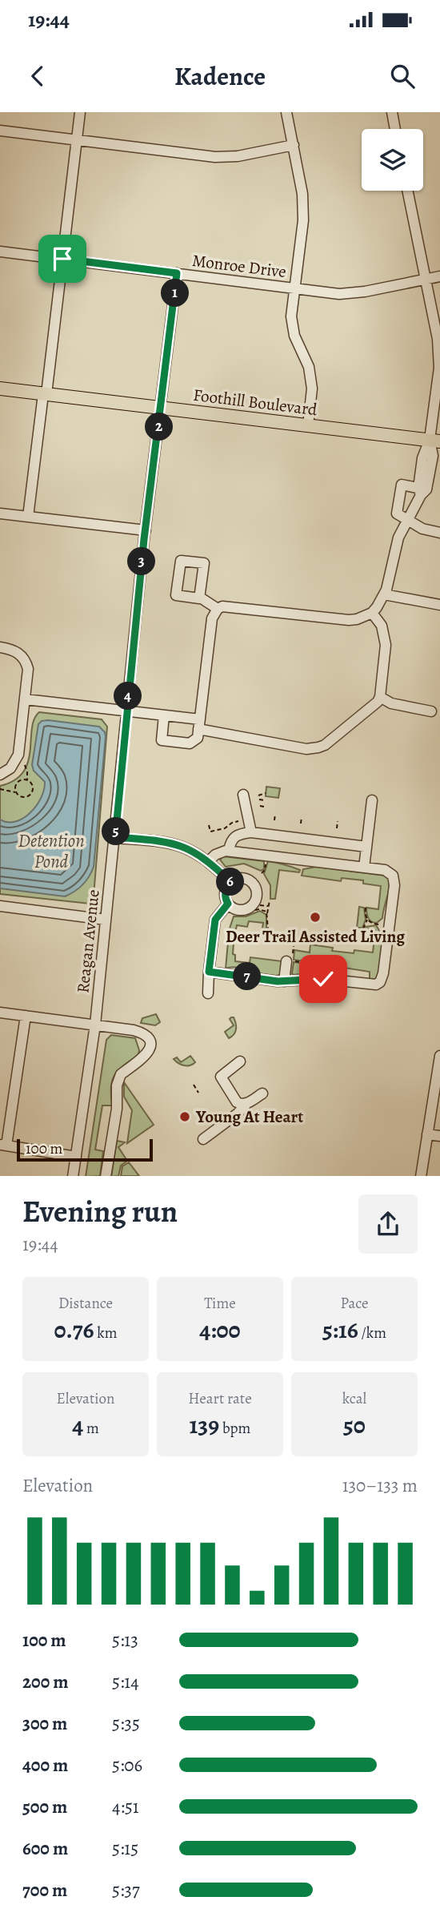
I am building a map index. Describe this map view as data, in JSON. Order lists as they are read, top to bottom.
{
  "streets": {
    "main road": ["Foothill Boulevard"],
    "street": ["Monroe Drive", "Reagan Avenue"]
  },
  "crossings": [
    ["Monroe Drive", "Reagan Avenue"],
    ["Foothill Boulevard", "Reagan Avenue"]
  ],
  "water": ["Detention Pond"],
  "places": ["Deer Trail Assisted Living", "Young At Heart"],
  "scale_bar": "100 m",
  "page": {
    "status": "19:44",
    "header": "Kadence",
    "pins": [
      "1",
      "2",
      "3",
      "4",
      "5",
      "6",
      "7"
    ],
    "scale": "100 m",
    "heading": ["Evening run", "19:44"],
    "stats": [
      ["Distance", "0.76 km"],
      ["Time", "4:00"],
      ["Pace", "5:16 /km"],
      ["Elevation", "4 m"],
      ["Heart rate", "139 bpm"],
      ["kcal", "50"]
    ],
    "chart": ["Elevation", "130–133 m"],
    "list": [
      {
        "name": "100 m",
        "note": "5:13"
      },
      {
        "name": "200 m",
        "note": "5:14"
      },
      {
        "name": "300 m",
        "note": "5:35"
      },
      {
        "name": "400 m",
        "note": "5:06"
      },
      {
        "name": "500 m",
        "note": "4:51"
      },
      {
        "name": "600 m",
        "note": "5:15"
      },
      {
        "name": "700 m",
        "note": "5:37"
      }
    ]
  }
}
